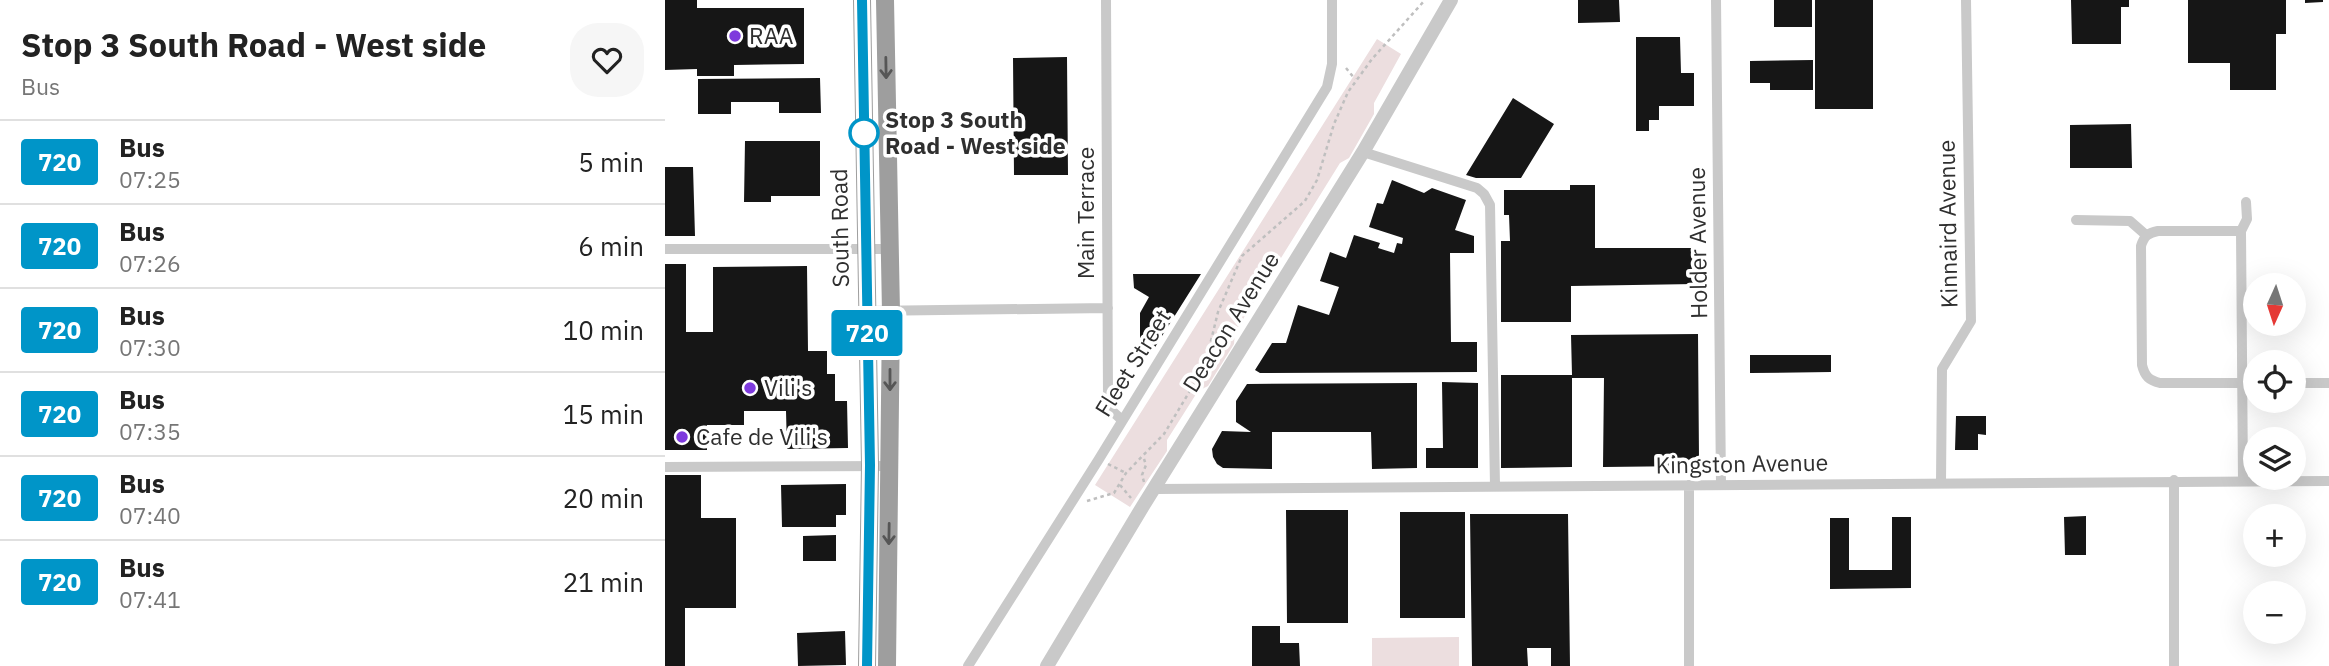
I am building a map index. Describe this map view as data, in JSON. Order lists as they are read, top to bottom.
{
  "streets": {
    "highway": ["South Road"],
    "street": [
      "Main Terrace",
      "Kinnaird Avenue",
      "Holder Avenue",
      "Deacon Avenue",
      "Fleet Street",
      "Kingston Avenue"
    ]
  },
  "crossings": [
    ["Main Terrace", "Fleet Street"],
    ["Kinnaird Avenue", "Kingston Avenue"],
    ["Holder Avenue", "Kingston Avenue"],
    ["Deacon Avenue", "Kingston Avenue"]
  ],
  "places": [
    "RAA",
    "Stop 3 South Road - West side",
    "Vili's",
    "Cafe de Vili's"
  ],
  "lines": ["bus line 720"],
  "north": "bottom",
  "page": {
    "heading": ["Stop 3 South Road - West side", "Bus"],
    "on_map": "720",
    "list": [
      {
        "mark": "720",
        "name": "Bus",
        "note": "07:25",
        "value": "5 min"
      },
      {
        "mark": "720",
        "name": "Bus",
        "note": "07:26",
        "value": "6 min"
      },
      {
        "mark": "720",
        "name": "Bus",
        "note": "07:30",
        "value": "10 min"
      },
      {
        "mark": "720",
        "name": "Bus",
        "note": "07:35",
        "value": "15 min"
      },
      {
        "mark": "720",
        "name": "Bus",
        "note": "07:40",
        "value": "20 min"
      },
      {
        "mark": "720",
        "name": "Bus",
        "note": "07:41",
        "value": "21 min"
      }
    ],
    "map_buttons": ["+", "−"]
  }
}
